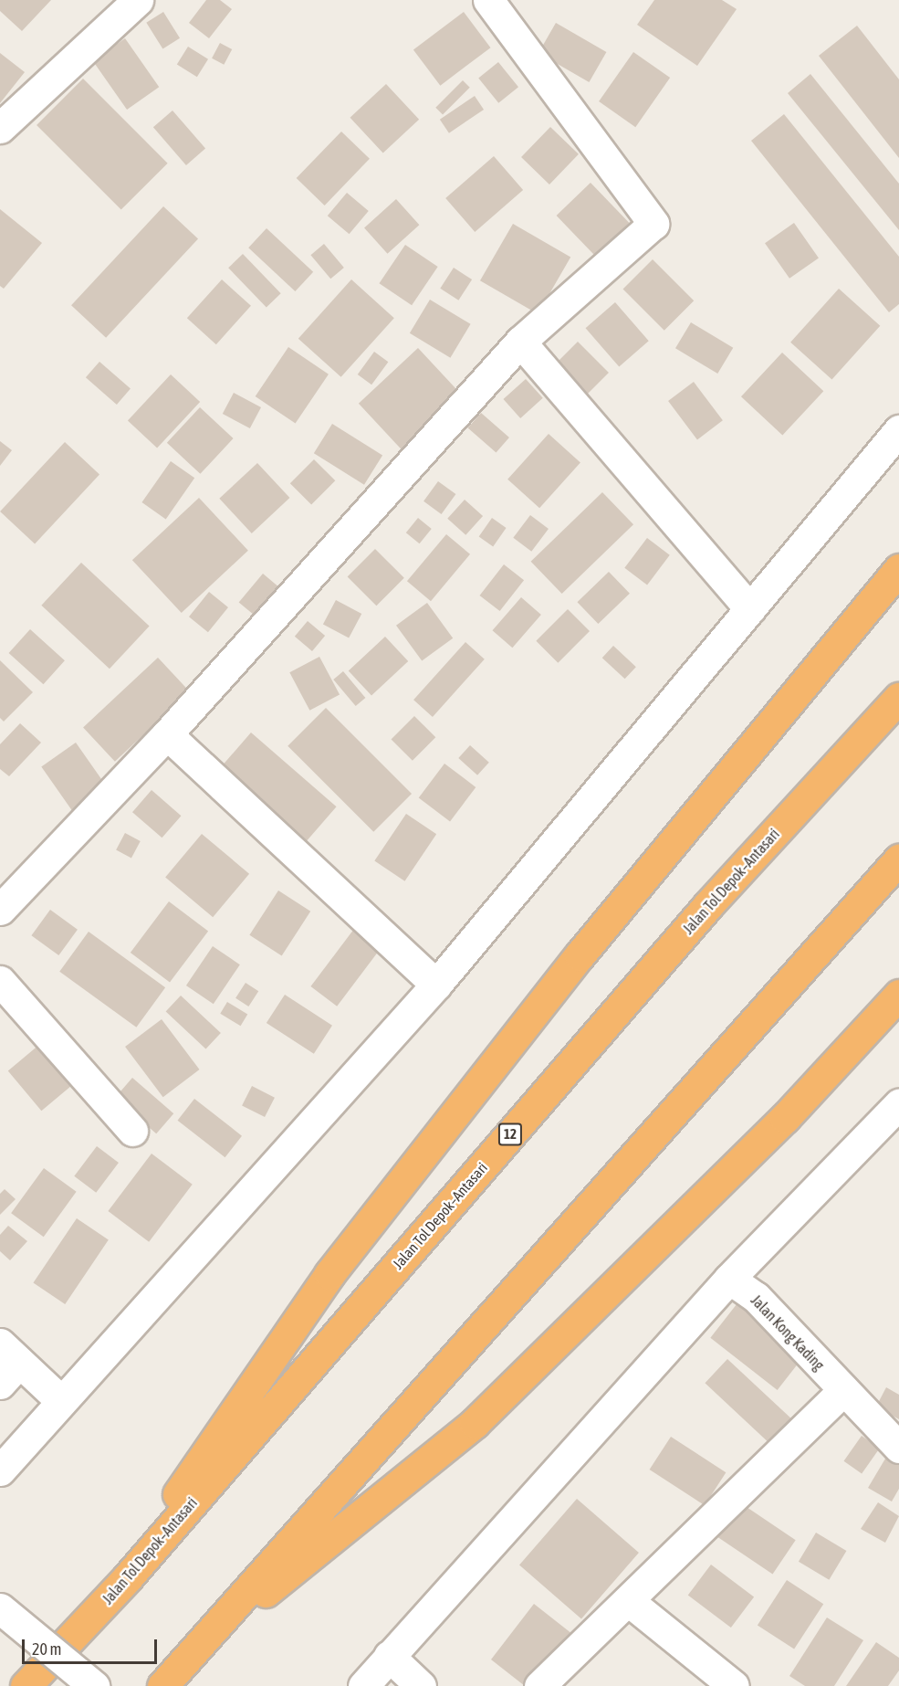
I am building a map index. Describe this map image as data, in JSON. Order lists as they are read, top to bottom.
{
  "streets": {
    "highway": ["Jalan Tol Depok–Antasari", "12"],
    "street": ["Jalan Kong Kading"]
  },
  "scale_bar": "20 m"
}
